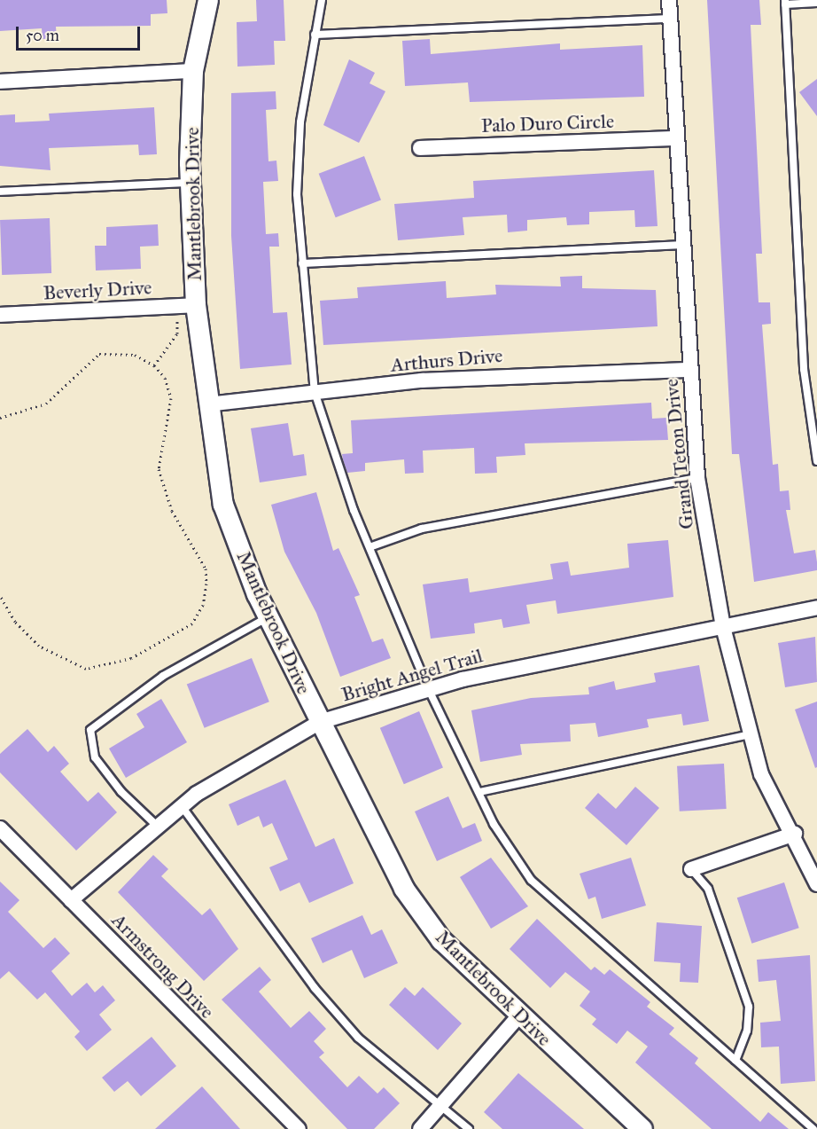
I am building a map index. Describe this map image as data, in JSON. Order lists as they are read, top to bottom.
{
  "streets": {
    "street": [
      "Palo Duro Circle",
      "Mantlebrook Drive",
      "Beverly Drive",
      "Arthurs Drive",
      "Grand Teton Drive",
      "Bright Angel Trail",
      "Armstrong Drive"
    ]
  },
  "crossings": [
    ["Palo Duro Circle", "Grand Teton Drive"],
    ["Mantlebrook Drive", "Beverly Drive"],
    ["Mantlebrook Drive", "Arthurs Drive"],
    ["Mantlebrook Drive", "Bright Angel Trail"],
    ["Arthurs Drive", "Grand Teton Drive"],
    ["Grand Teton Drive", "Bright Angel Trail"],
    ["Bright Angel Trail", "Armstrong Drive"]
  ],
  "scale_bar": "50 m"
}
